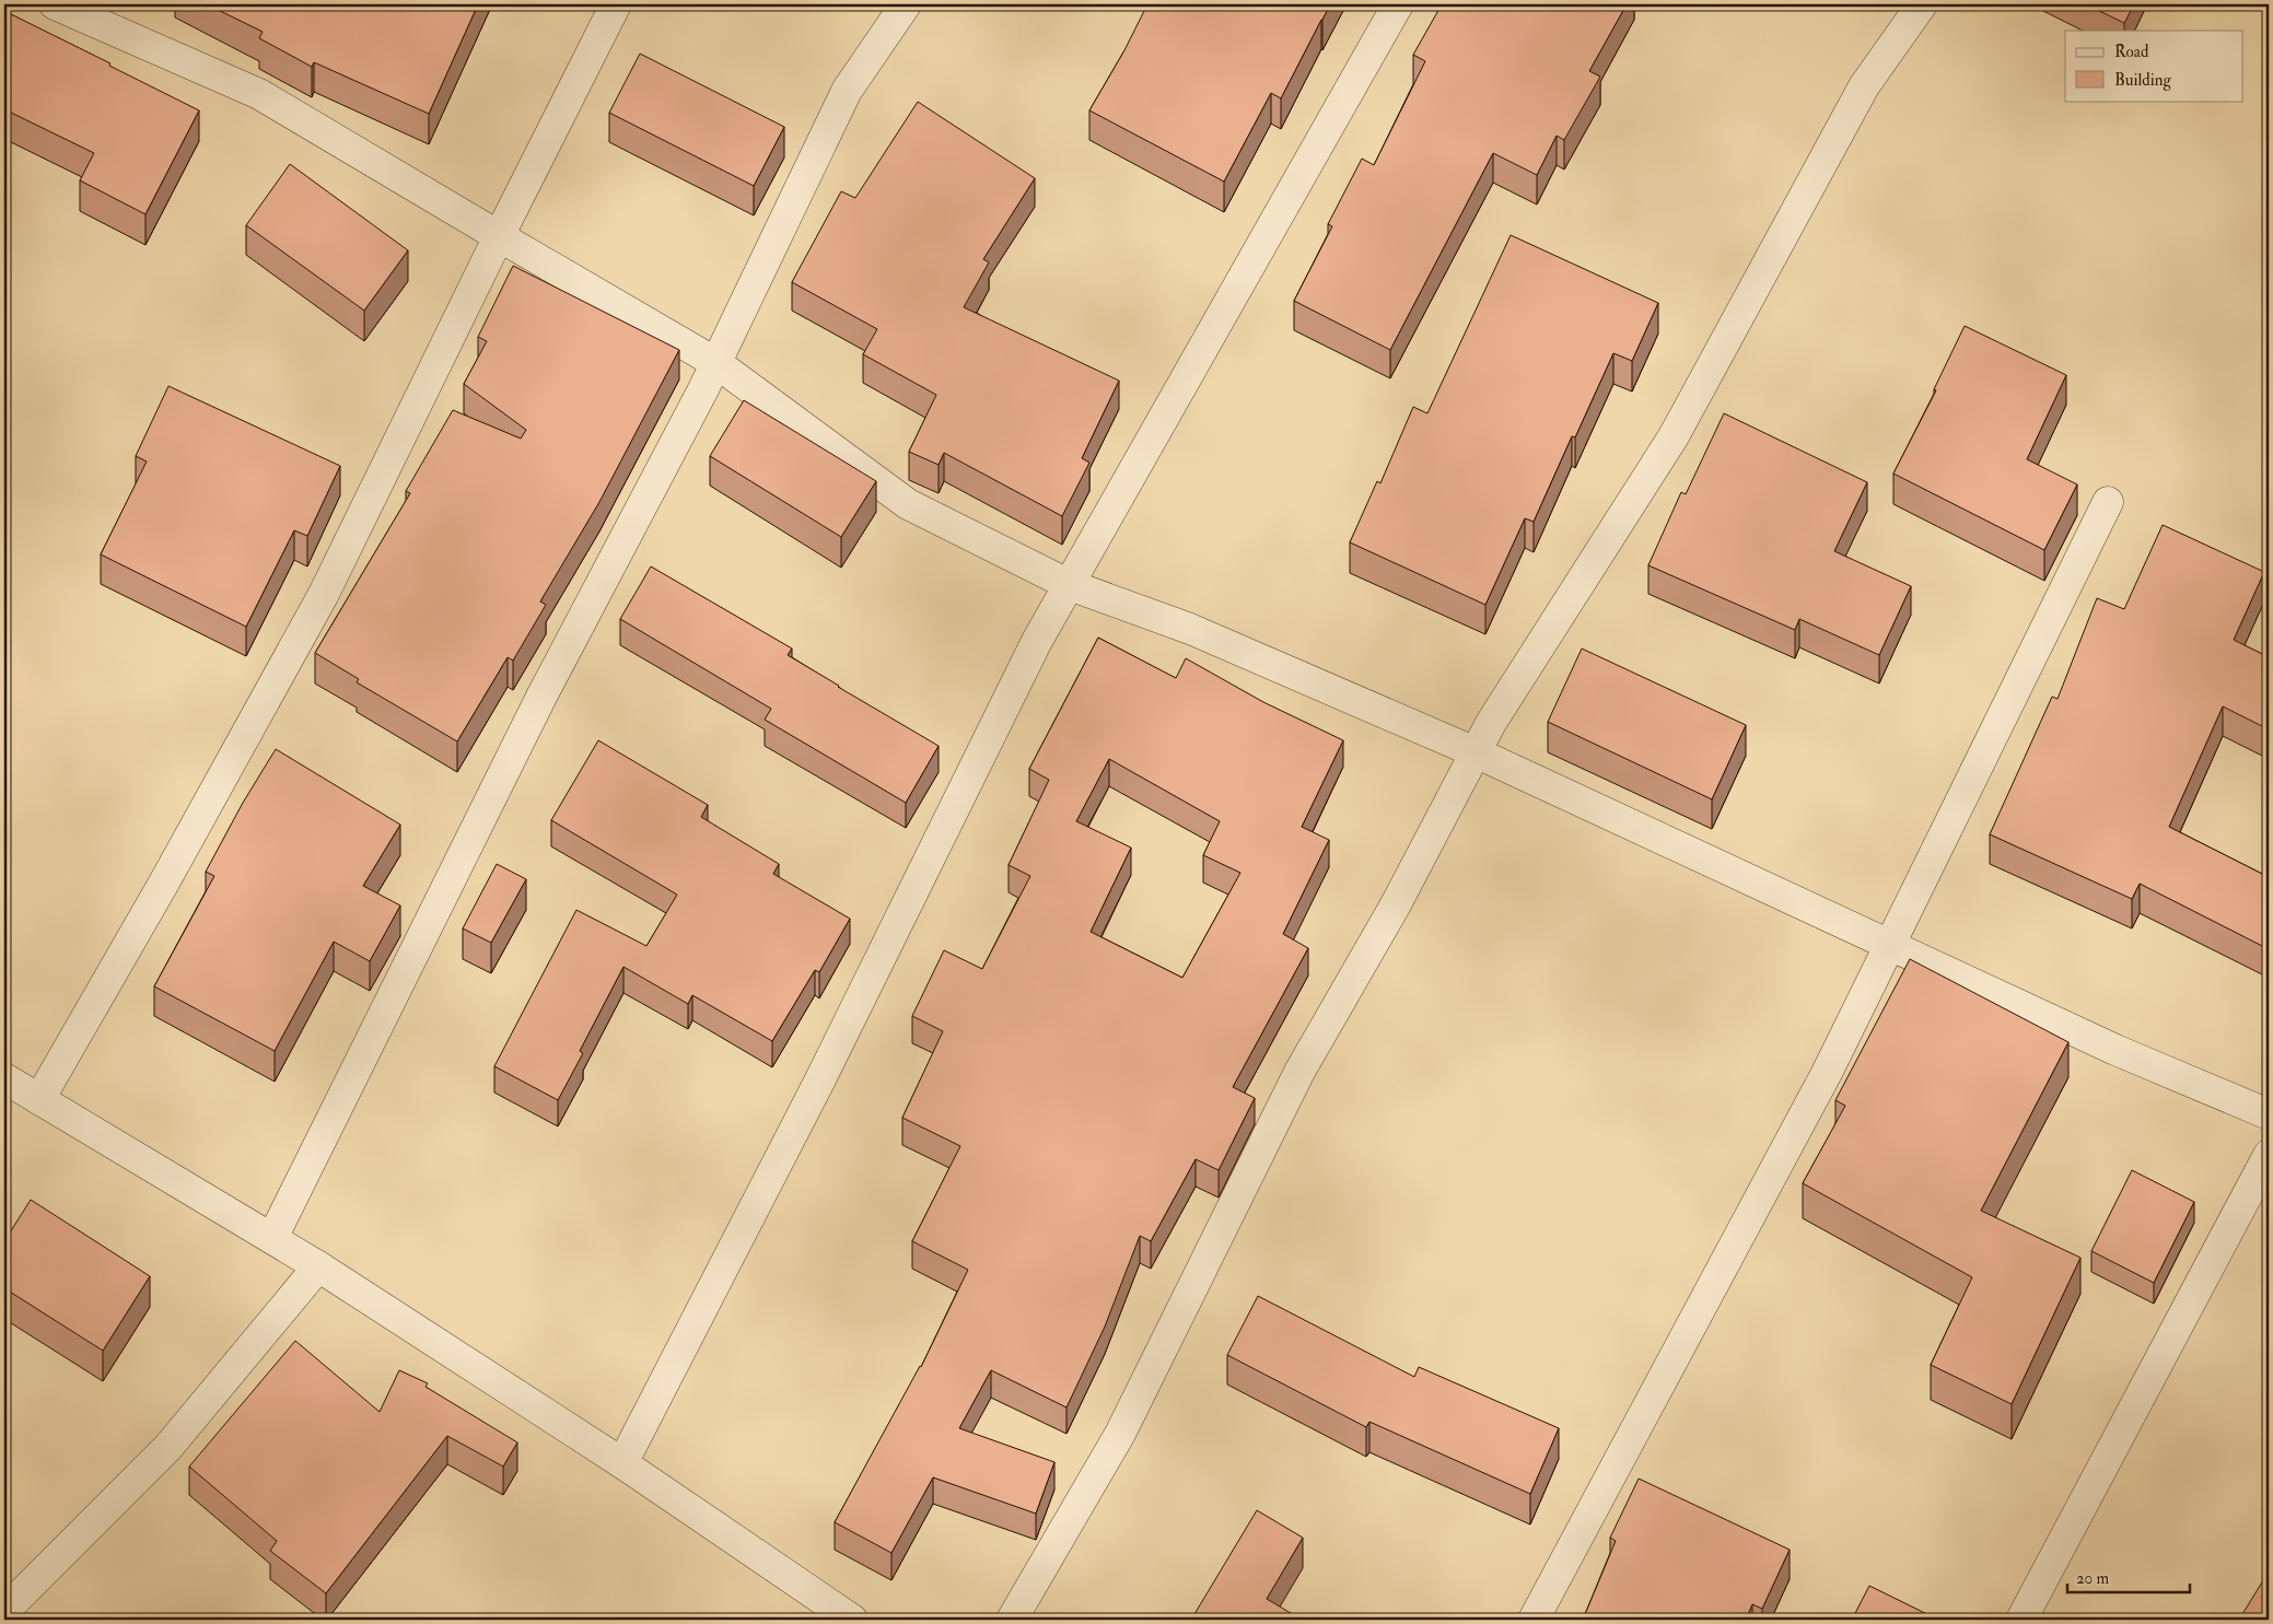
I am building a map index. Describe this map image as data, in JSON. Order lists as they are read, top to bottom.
{
  "legend": ["Road", "Building"],
  "scale_bar": "20 m"
}
